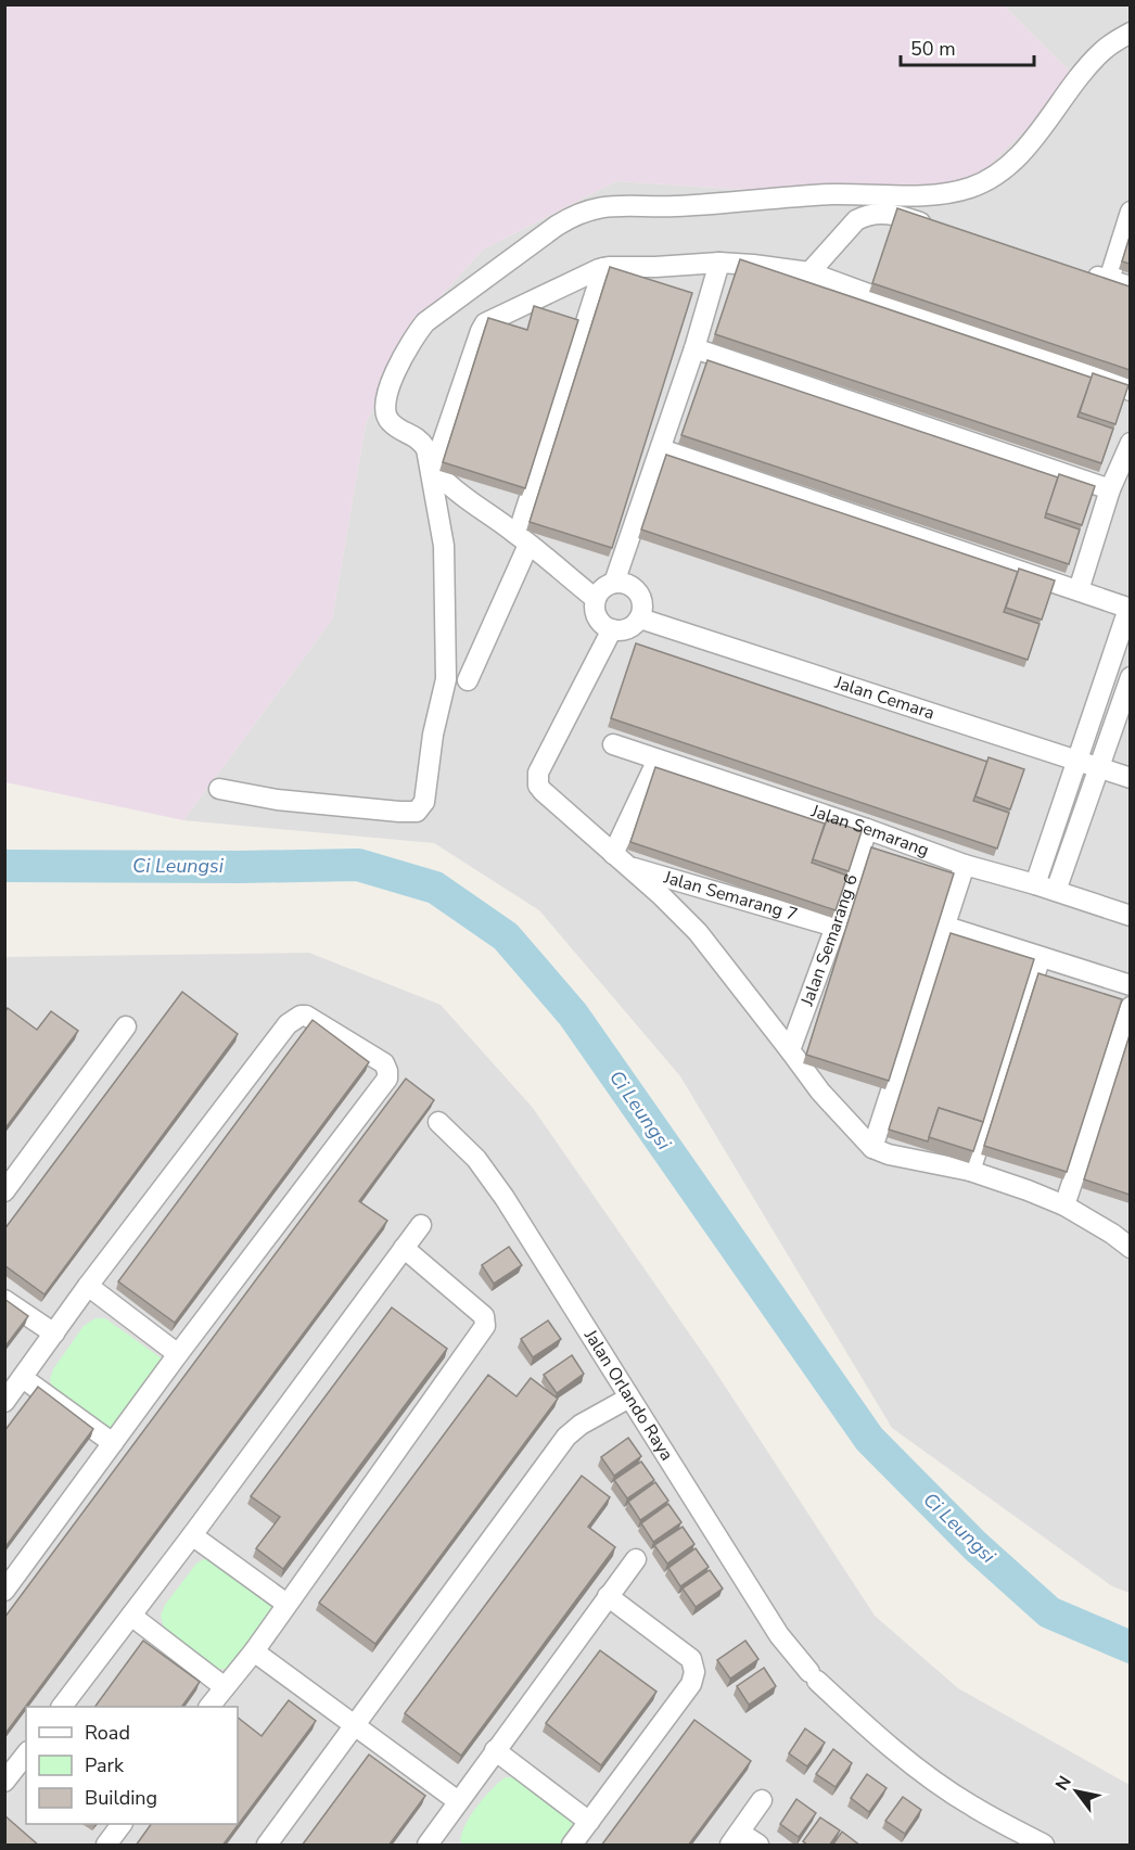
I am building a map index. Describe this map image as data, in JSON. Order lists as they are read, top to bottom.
{
  "streets": {
    "street": [
      "Jalan Cemara",
      "Jalan Semarang",
      "Jalan Semarang 7",
      "Jalan Semarang 6",
      "Jalan Orlando Raya"
    ]
  },
  "crossings": [
    ["Jalan Semarang", "Jalan Semarang 6"],
    ["Jalan Semarang 7", "Jalan Semarang 6"]
  ],
  "water": ["Ci Leungsi"],
  "legend": ["Road", "Park", "Building"],
  "scale_bar": "50 m",
  "north": "top left"
}
